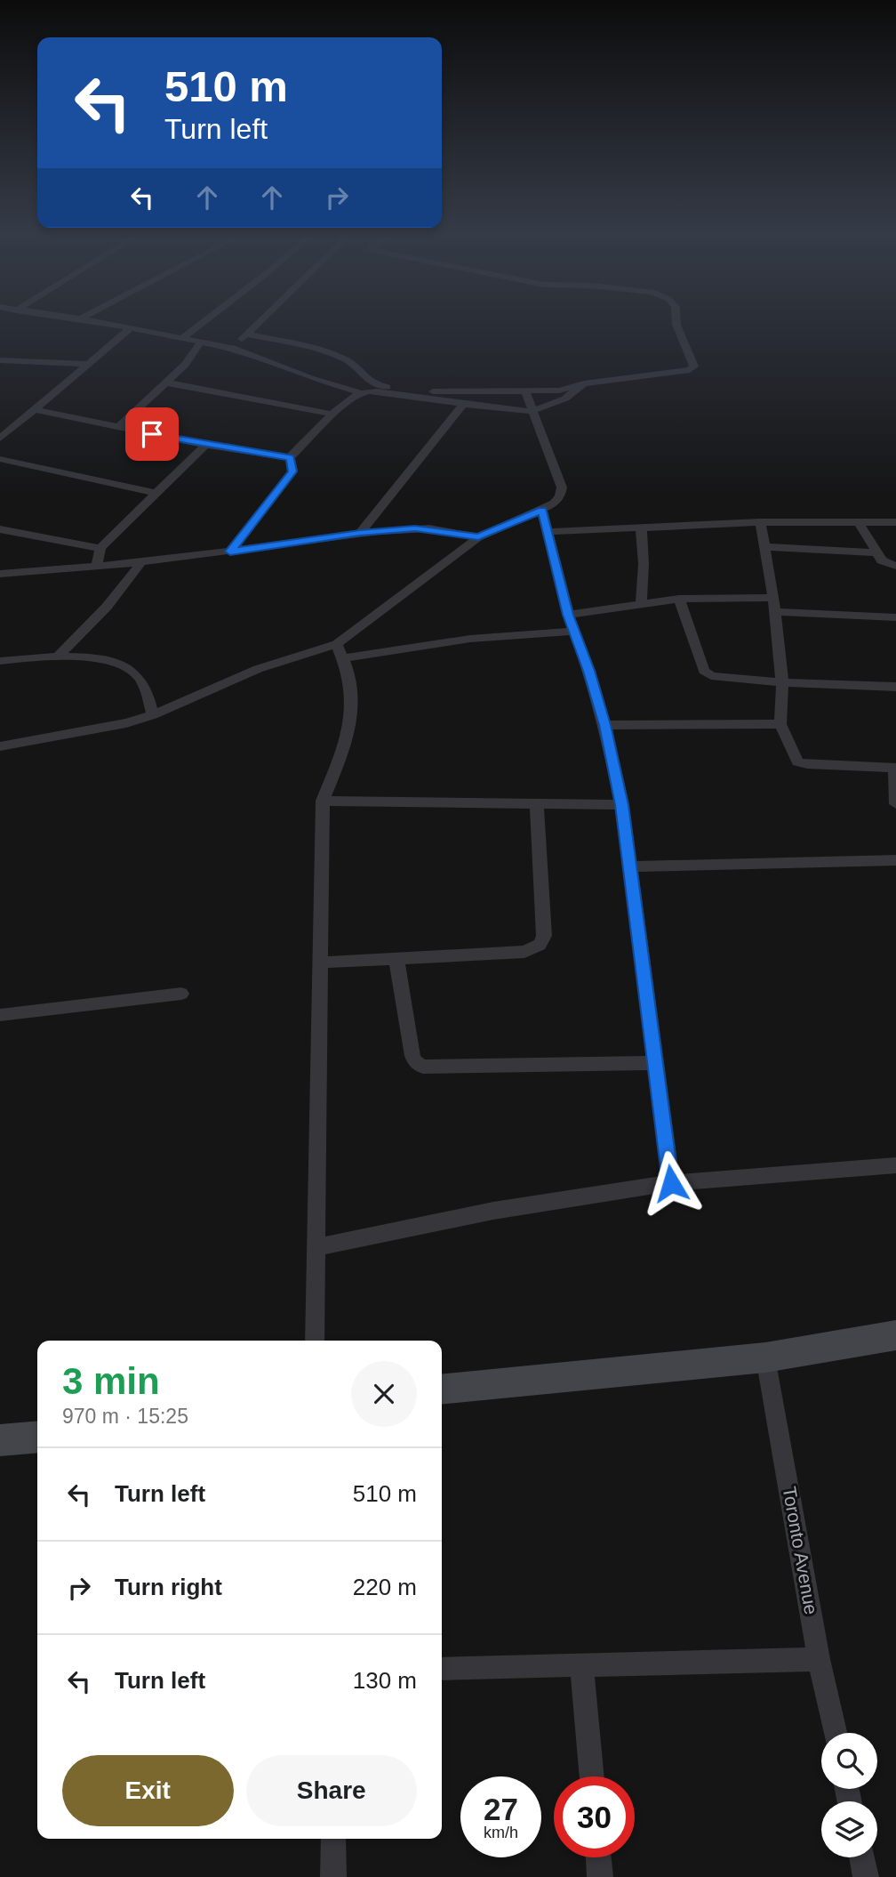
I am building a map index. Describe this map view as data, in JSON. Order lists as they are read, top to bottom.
{
  "streets": {
    "street": ["Toronto Avenue"]
  },
  "page": {
    "turn": ["510 m", "Turn left"],
    "heading": ["3 min", "970 m · 15:25"],
    "list": [
      {
        "name": "Turn left",
        "value": "510 m"
      },
      {
        "name": "Turn right",
        "value": "220 m"
      },
      {
        "name": "Turn left",
        "value": "130 m"
      }
    ],
    "buttons": ["Exit", "Share"],
    "speed": "27 km/h",
    "limit": "30"
  }
}
